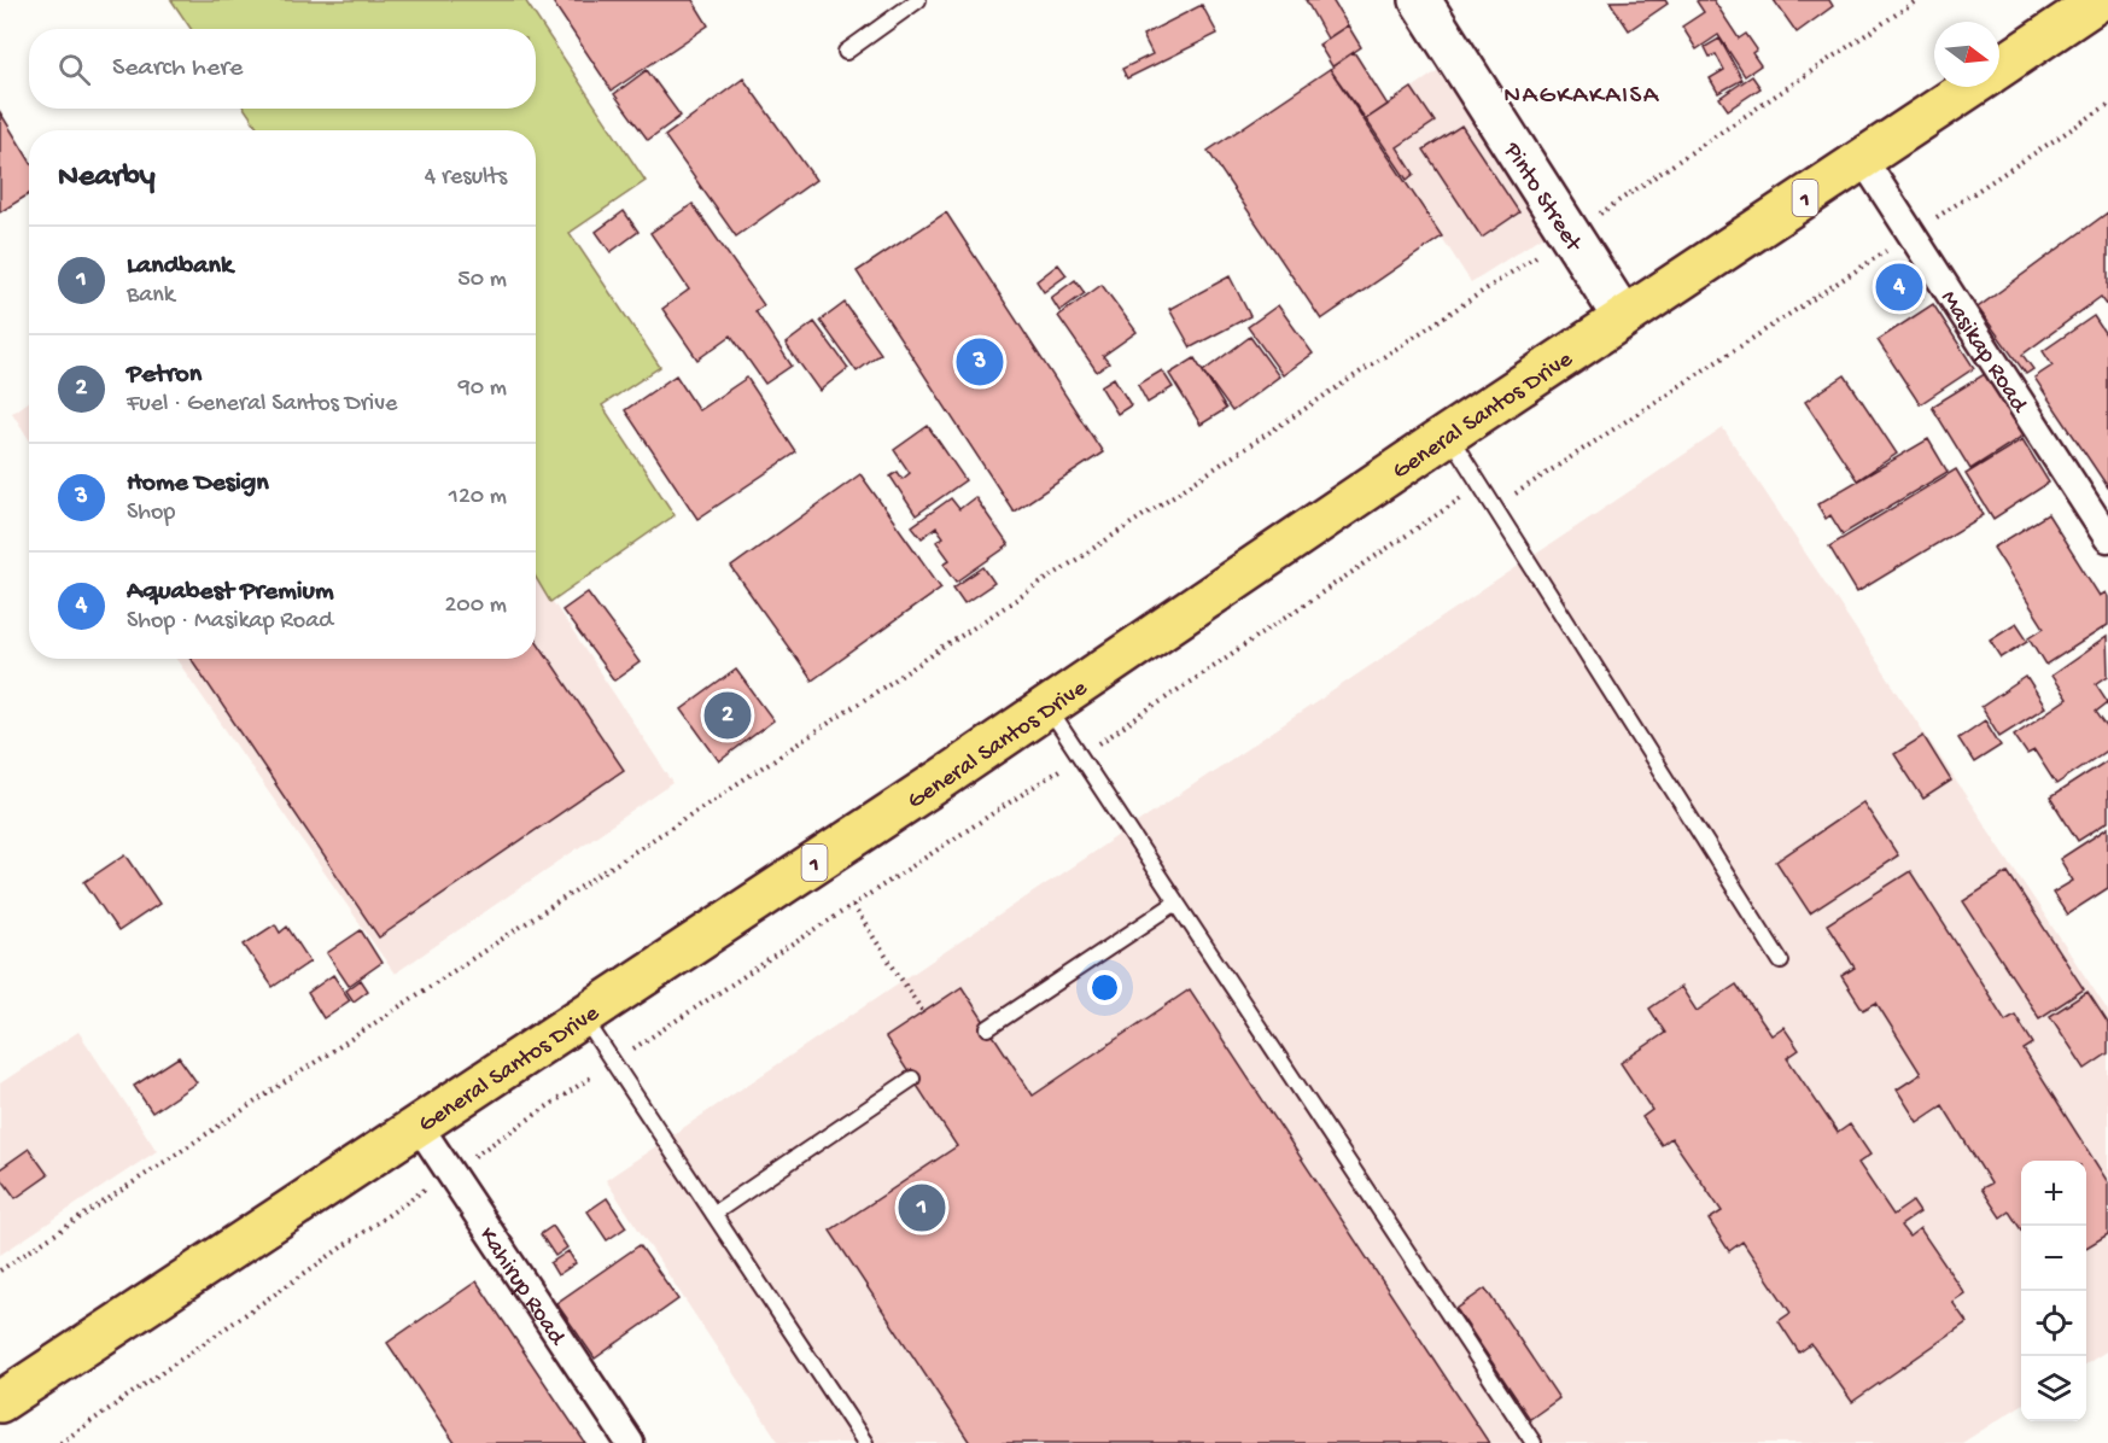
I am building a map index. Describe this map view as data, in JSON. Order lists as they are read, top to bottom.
{
  "streets": {
    "highway": ["1", "General Santos Drive"],
    "street": ["Pinto Street", "Masikap Road", "Kahirup Road"]
  },
  "crossings": [
    ["Pinto Street", "General Santos Drive"],
    ["Masikap Road", "General Santos Drive"],
    ["General Santos Drive", "Kahirup Road"]
  ],
  "districts": ["NAGKAKAISA"],
  "north": "right",
  "page": {
    "search": "Search here",
    "heading": ["Nearby", "4 results"],
    "list": [
      {
        "mark": "1",
        "name": "Landbank",
        "note": "Bank",
        "value": "50 m"
      },
      {
        "mark": "2",
        "name": "Petron",
        "note": "Fuel · General Santos Drive",
        "value": "90 m"
      },
      {
        "mark": "3",
        "name": "Home Design",
        "note": "Shop",
        "value": "120 m"
      },
      {
        "mark": "4",
        "name": "Aquabest Premium",
        "note": "Shop · Masikap Road",
        "value": "200 m"
      }
    ],
    "pins": [
      "4",
      "3",
      "2",
      "1"
    ],
    "map_buttons": ["+", "−"]
  }
}
